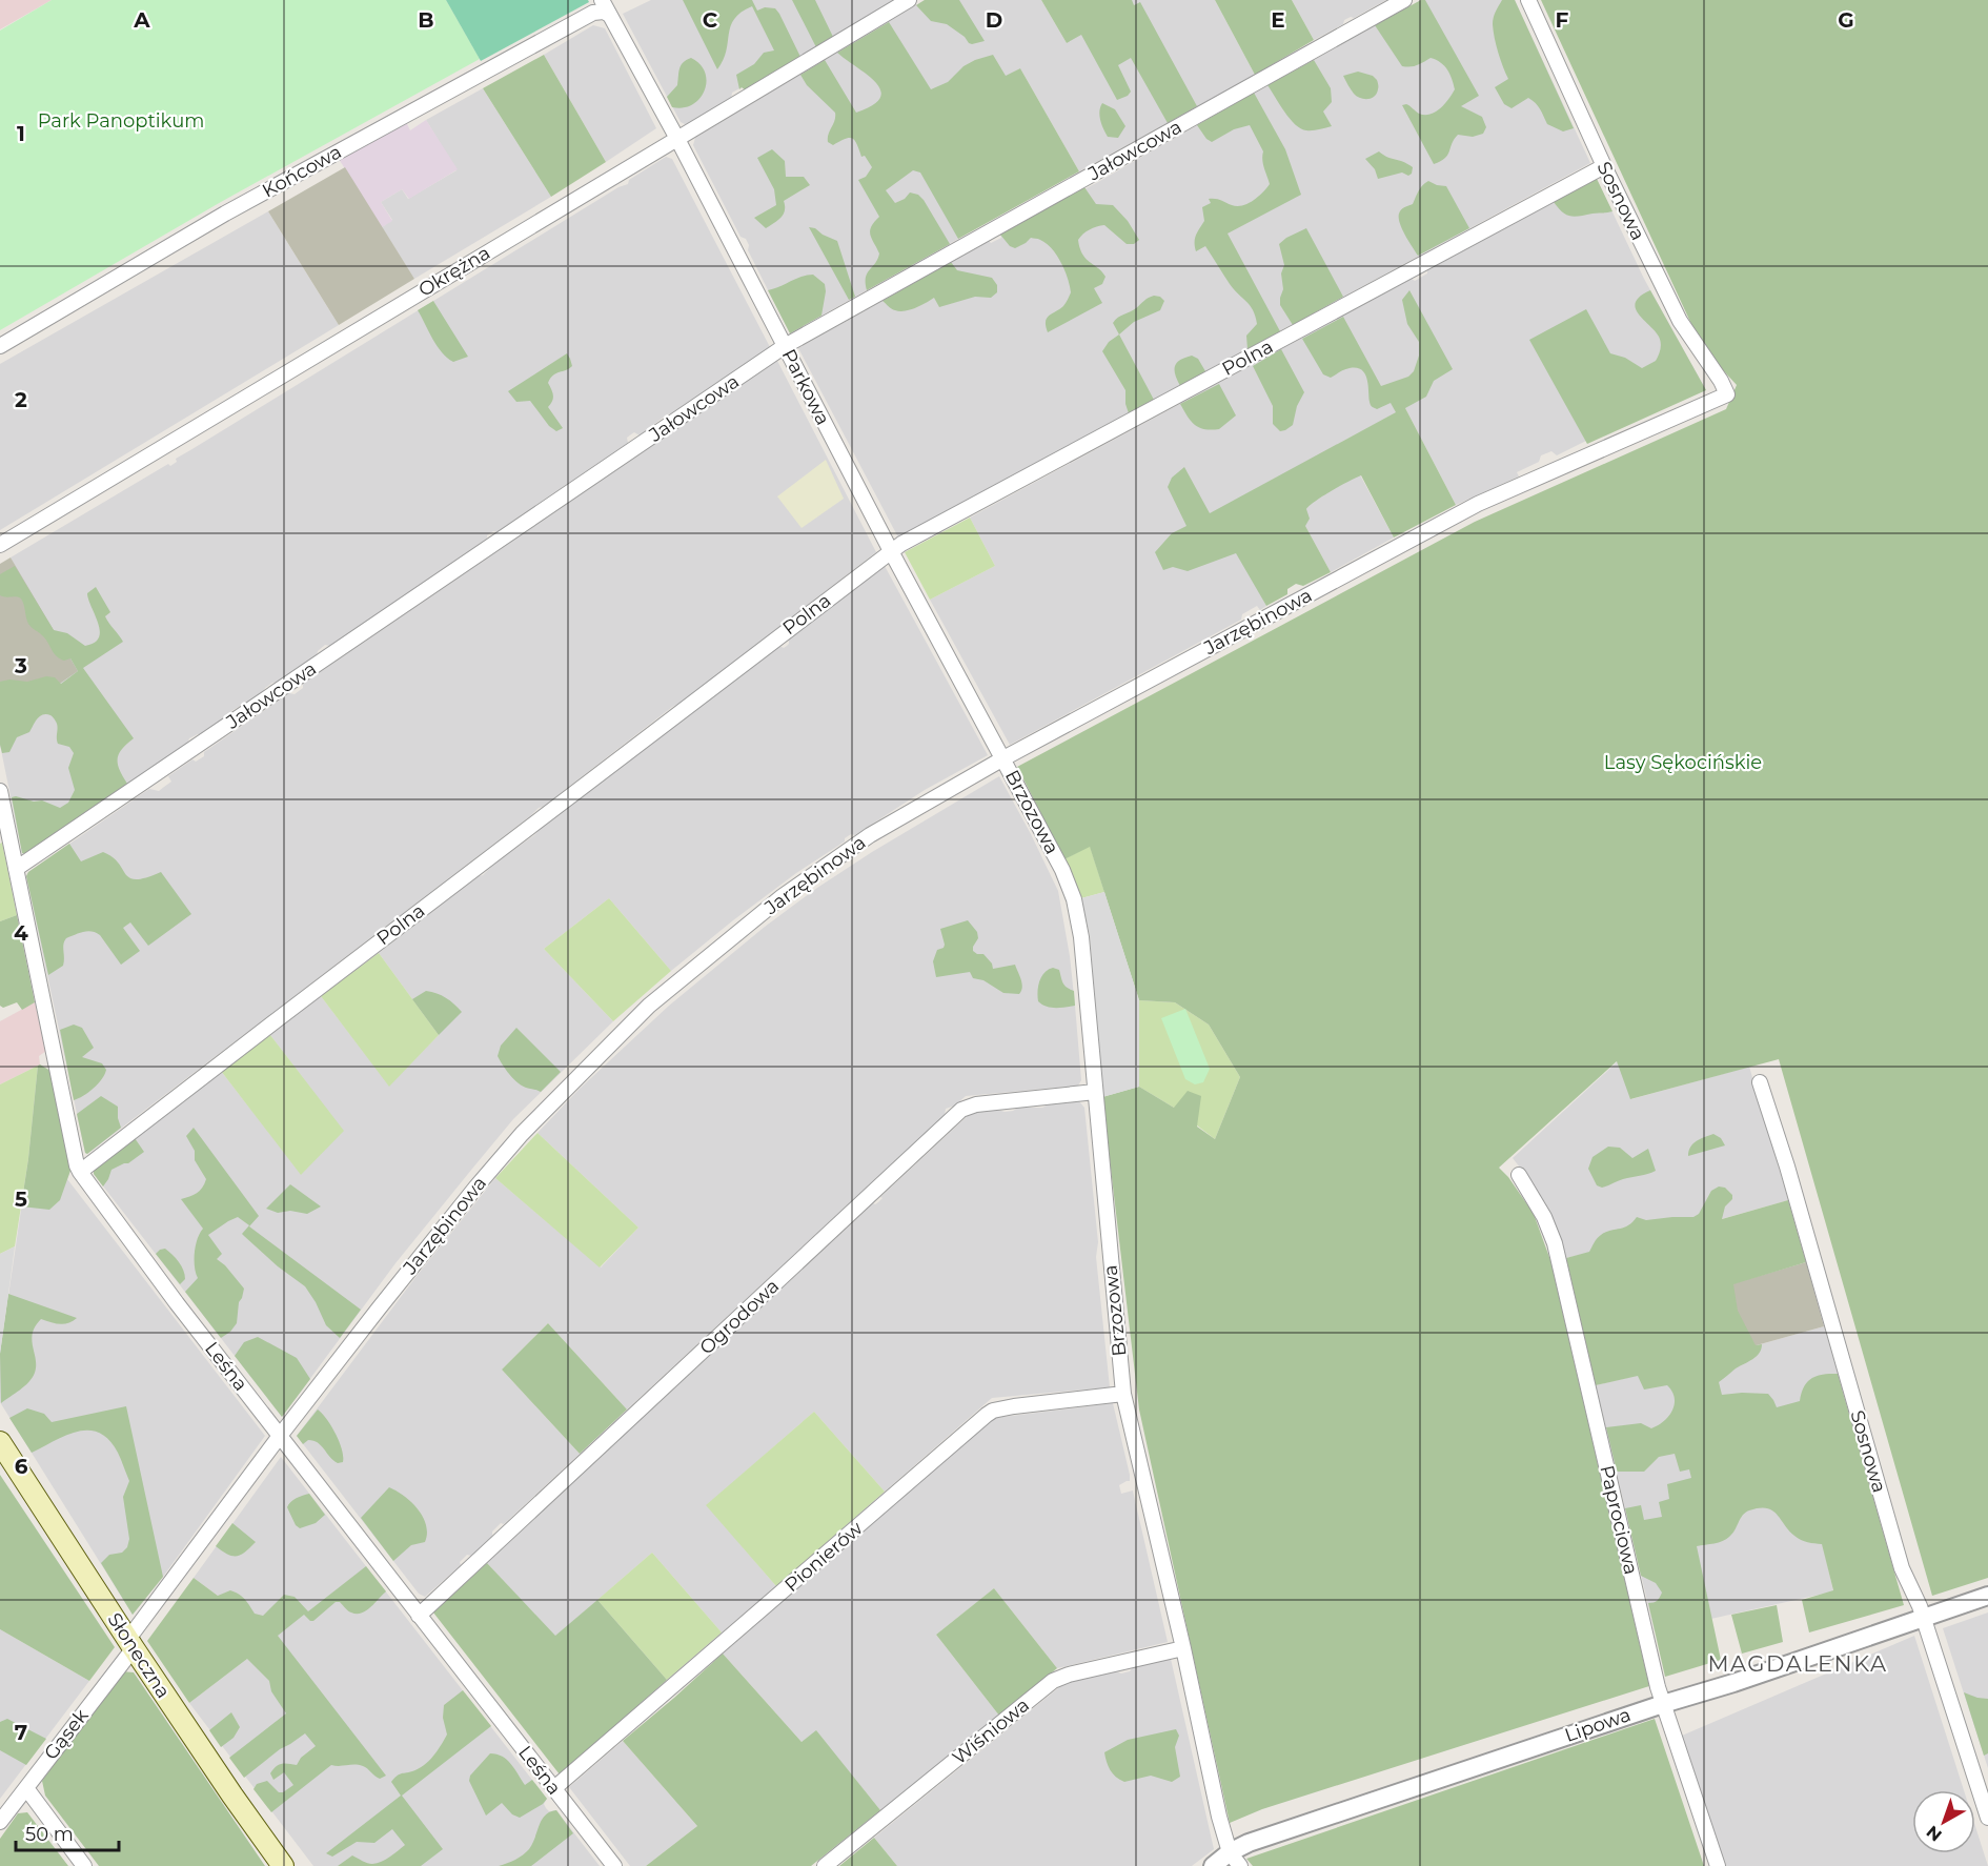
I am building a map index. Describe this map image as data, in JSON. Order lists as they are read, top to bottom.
{
  "streets": {
    "main road": ["Słoneczna"],
    "street": [
      "Jałowcowa",
      "Końcowa",
      "Sosnowa",
      "Okrężna",
      "Polna",
      "Parkowa",
      "Jarzębinowa",
      "Brzozowa",
      "Ogrodowa",
      "Leśna",
      "Paprociowa",
      "Pionierów",
      "Lipowa",
      "Wiśniowa",
      "Gąsek"
    ]
  },
  "crossings": [
    ["Jałowcowa", "Parkowa"],
    ["Jałowcowa", "Leśna"],
    ["Końcowa", "Parkowa"],
    ["Sosnowa", "Polna"],
    ["Sosnowa", "Jarzębinowa"],
    ["Sosnowa", "Lipowa"],
    ["Okrężna", "Parkowa"],
    ["Polna", "Parkowa"],
    ["Polna", "Leśna"],
    ["Parkowa", "Jarzębinowa"],
    ["Parkowa", "Brzozowa"],
    ["Jarzębinowa", "Brzozowa"],
    ["Jarzębinowa", "Leśna"],
    ["Jarzębinowa", "Słoneczna"],
    ["Jarzębinowa", "Gąsek"],
    ["Brzozowa", "Ogrodowa"],
    ["Brzozowa", "Pionierów"],
    ["Brzozowa", "Lipowa"],
    ["Brzozowa", "Wiśniowa"],
    ["Ogrodowa", "Leśna"],
    ["Leśna", "Pionierów"],
    ["Paprociowa", "Lipowa"],
    ["Słoneczna", "Gąsek"]
  ],
  "districts": ["MAGDALENKA"],
  "parks": ["Park Panoptikum", "Lasy Sękocińskie"],
  "scale_bar": "50 m",
  "north": "bottom left",
  "grid": {
    "columns": [
      "A",
      "B",
      "C",
      "D",
      "E",
      "F",
      "G"
    ],
    "rows": [
      "1",
      "2",
      "3",
      "4",
      "5",
      "6",
      "7"
    ]
  }
}
